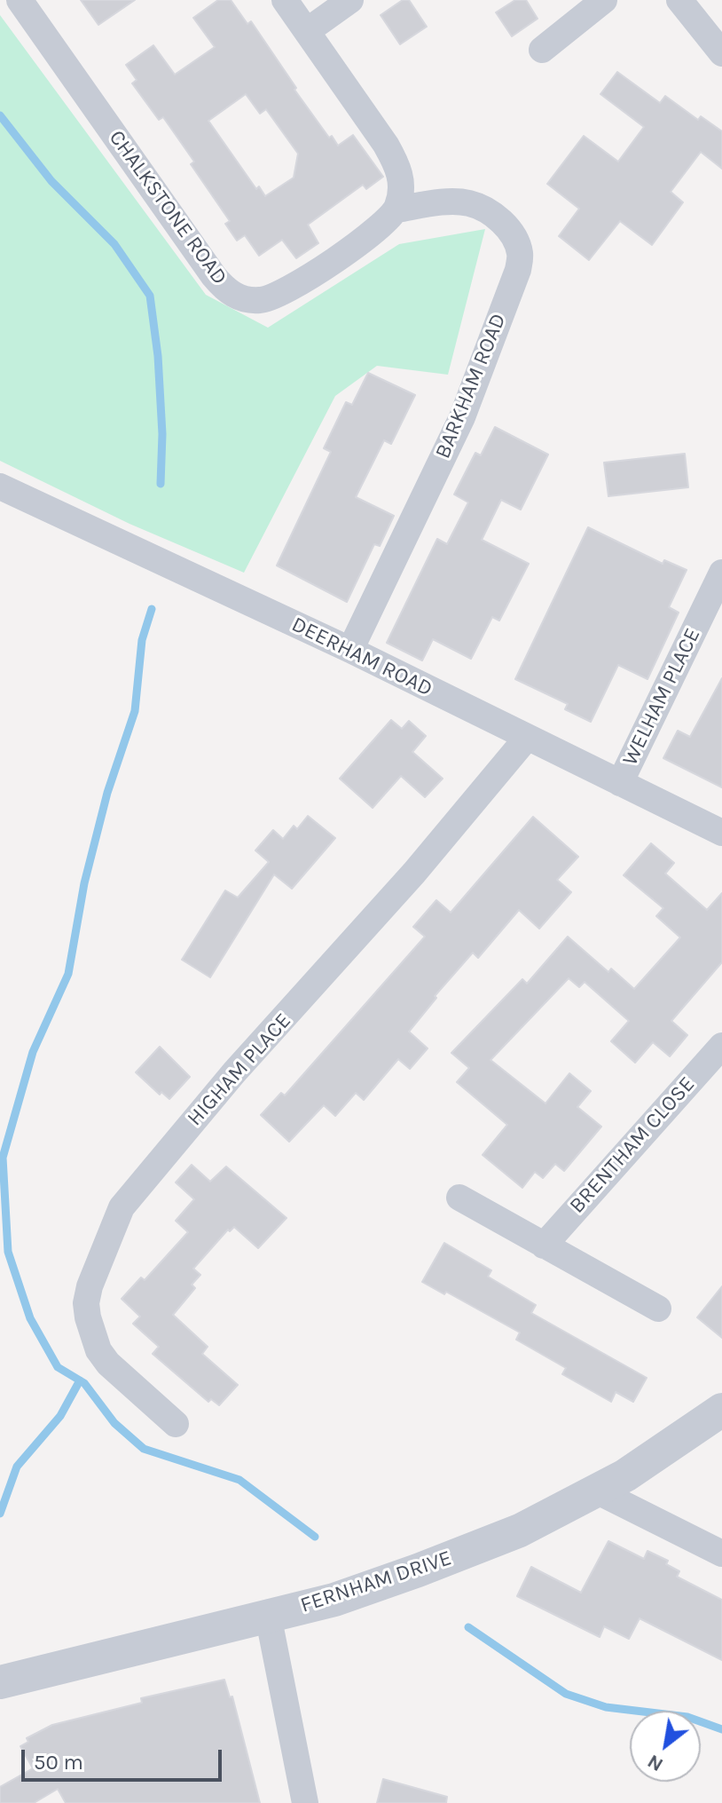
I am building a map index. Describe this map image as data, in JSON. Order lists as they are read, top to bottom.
{
  "streets": {
    "street": [
      "CHALKSTONE ROAD",
      "BARKHAM ROAD",
      "DEERHAM ROAD",
      "WELHAM PLACE",
      "HIGHAM PLACE",
      "BRENTHAM CLOSE",
      "FERNHAM DRIVE"
    ]
  },
  "crossings": [
    ["CHALKSTONE ROAD", "BARKHAM ROAD"],
    ["BARKHAM ROAD", "DEERHAM ROAD"],
    ["DEERHAM ROAD", "WELHAM PLACE"],
    ["DEERHAM ROAD", "HIGHAM PLACE"]
  ],
  "scale_bar": "50 m",
  "north": "bottom left"
}
